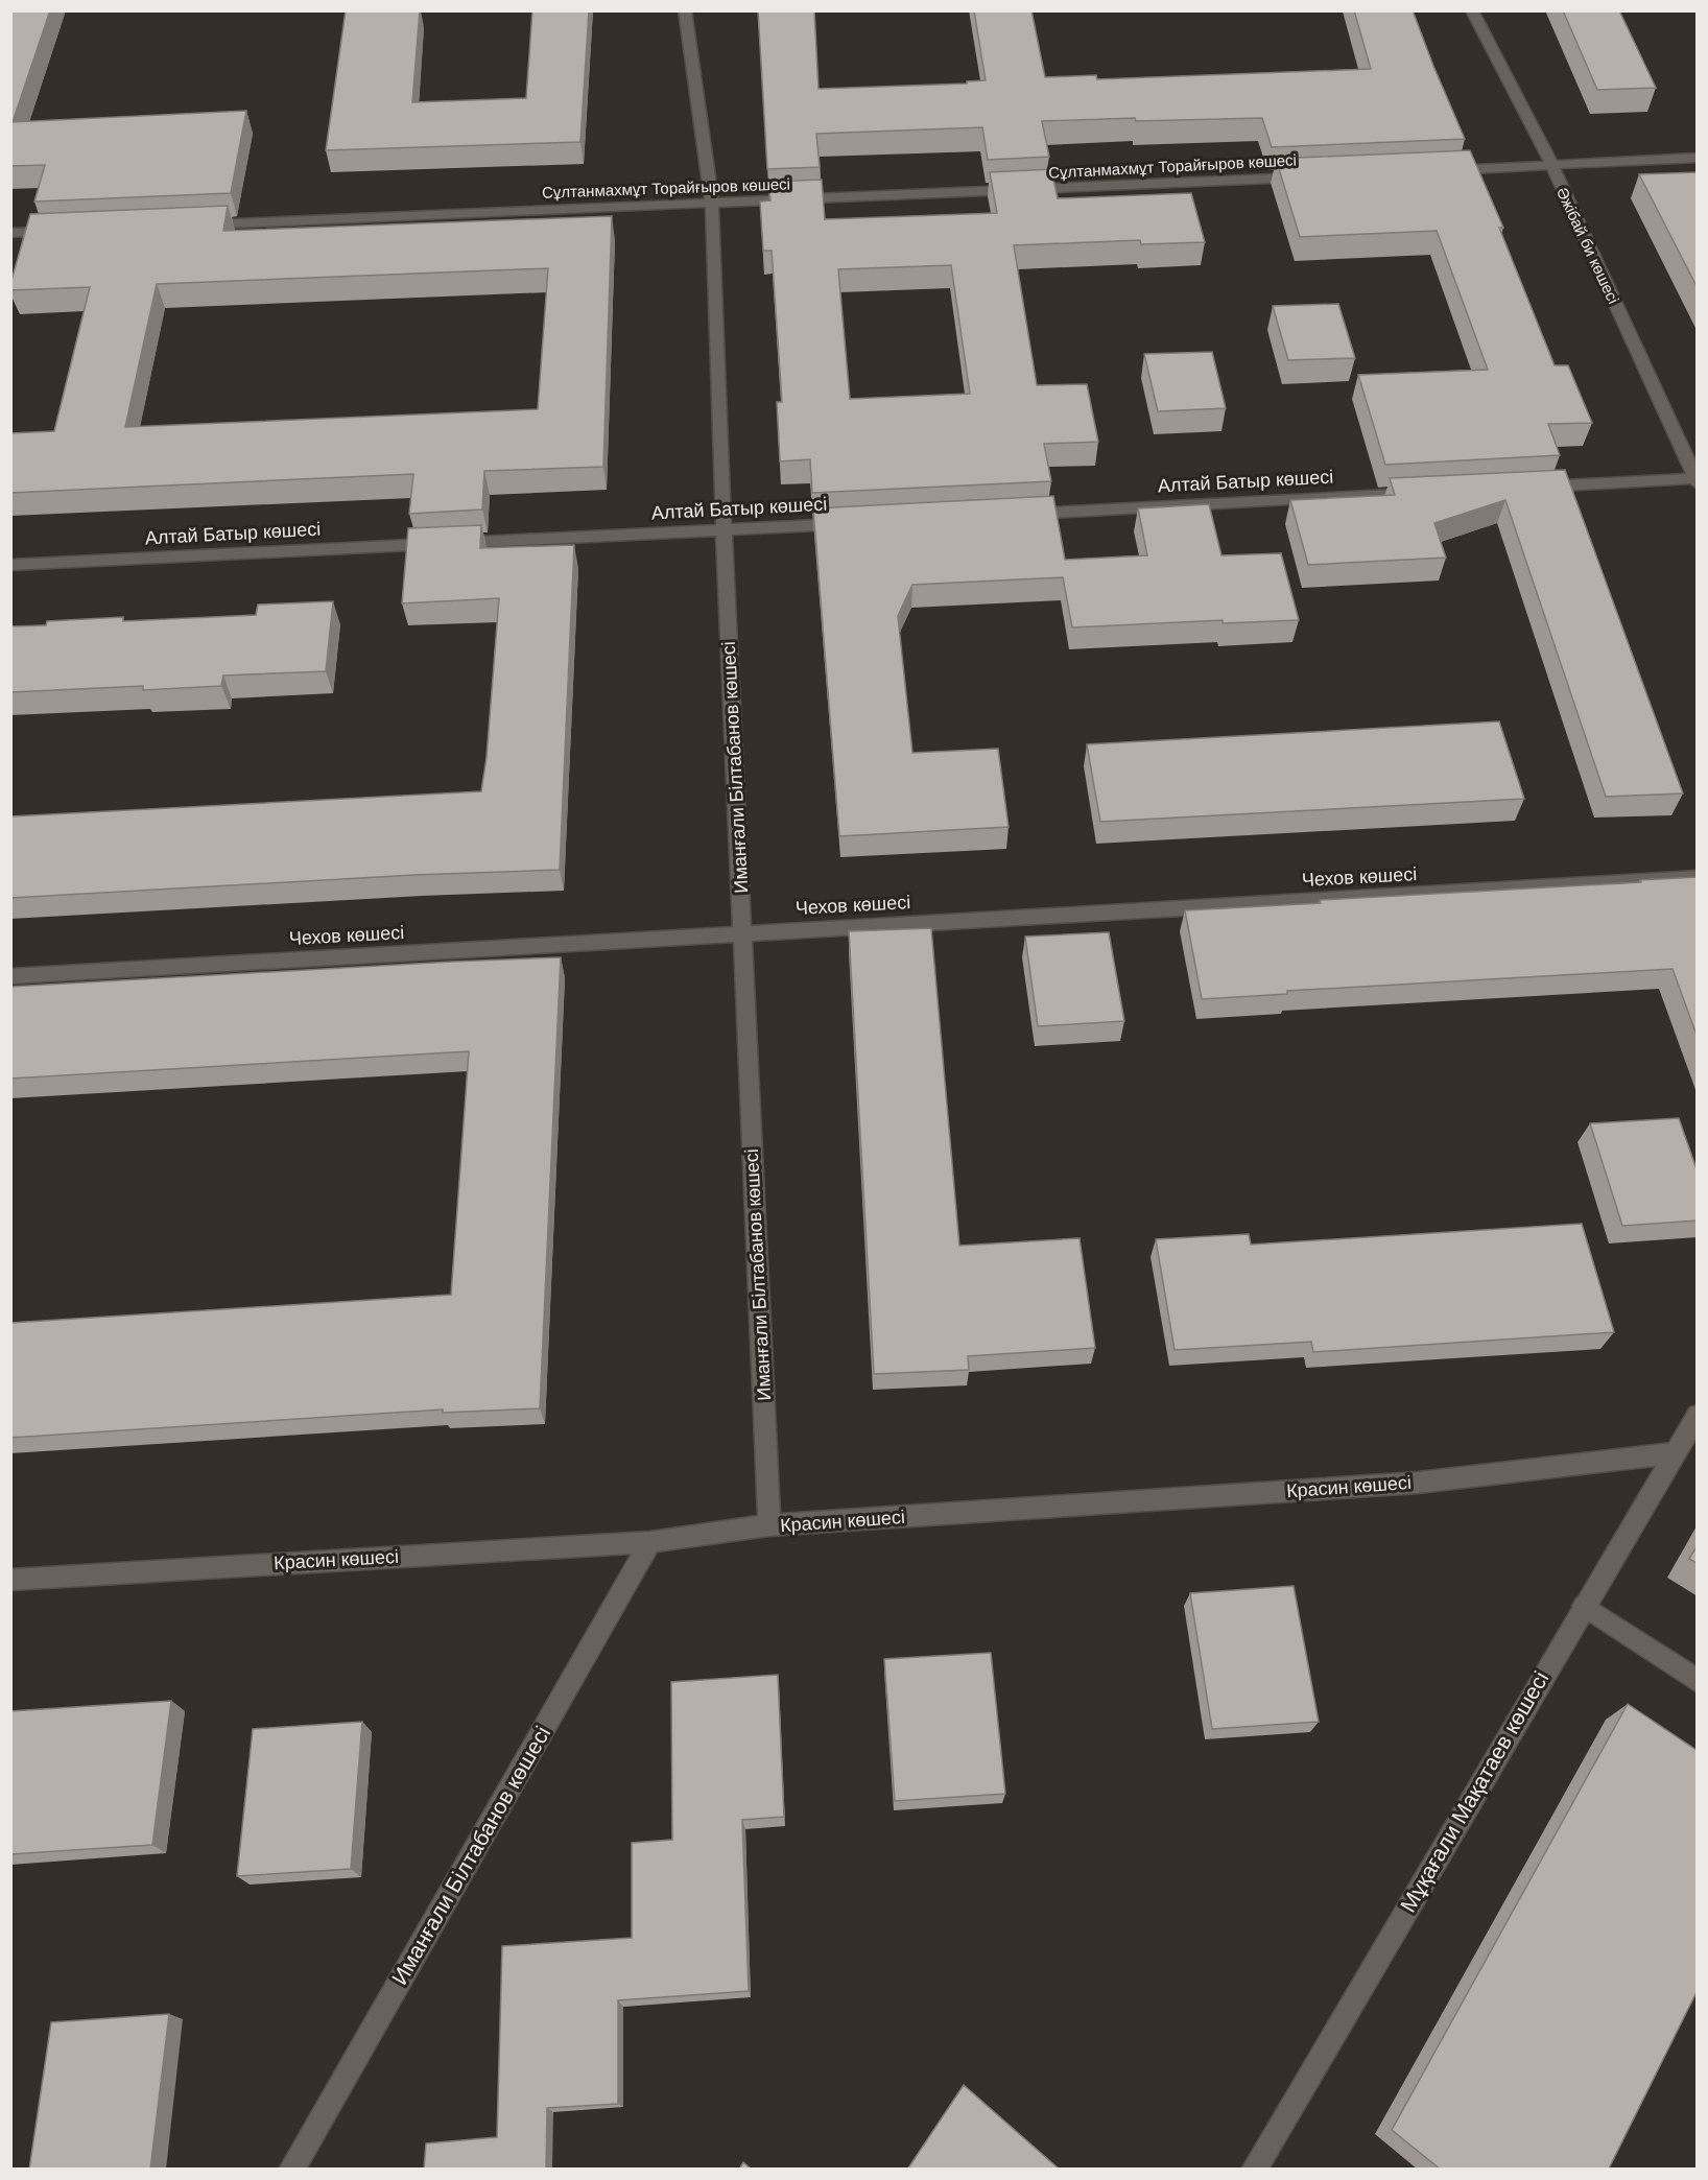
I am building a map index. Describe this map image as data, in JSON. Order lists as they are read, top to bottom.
{
  "streets": {
    "street": [
      "Сұлтанмахмұт Торайғыров көшесі",
      "Әжібай би көшесі",
      "Алтай Батыр көшесі",
      "Иманғали Білтабанов көшесі",
      "Чехов көшесі",
      "Красин көшесі",
      "Мұқағали Мақатаев көшесі"
    ]
  },
  "crossings": [
    ["Сұлтанмахмұт Торайғыров көшесі", "Иманғали Білтабанов көшесі"],
    ["Алтай Батыр көшесі", "Иманғали Білтабанов көшесі"],
    ["Иманғали Білтабанов көшесі", "Чехов көшесі"],
    ["Иманғали Білтабанов көшесі", "Красин көшесі"],
    ["Красин көшесі", "Мұқағали Мақатаев көшесі"]
  ]
}
